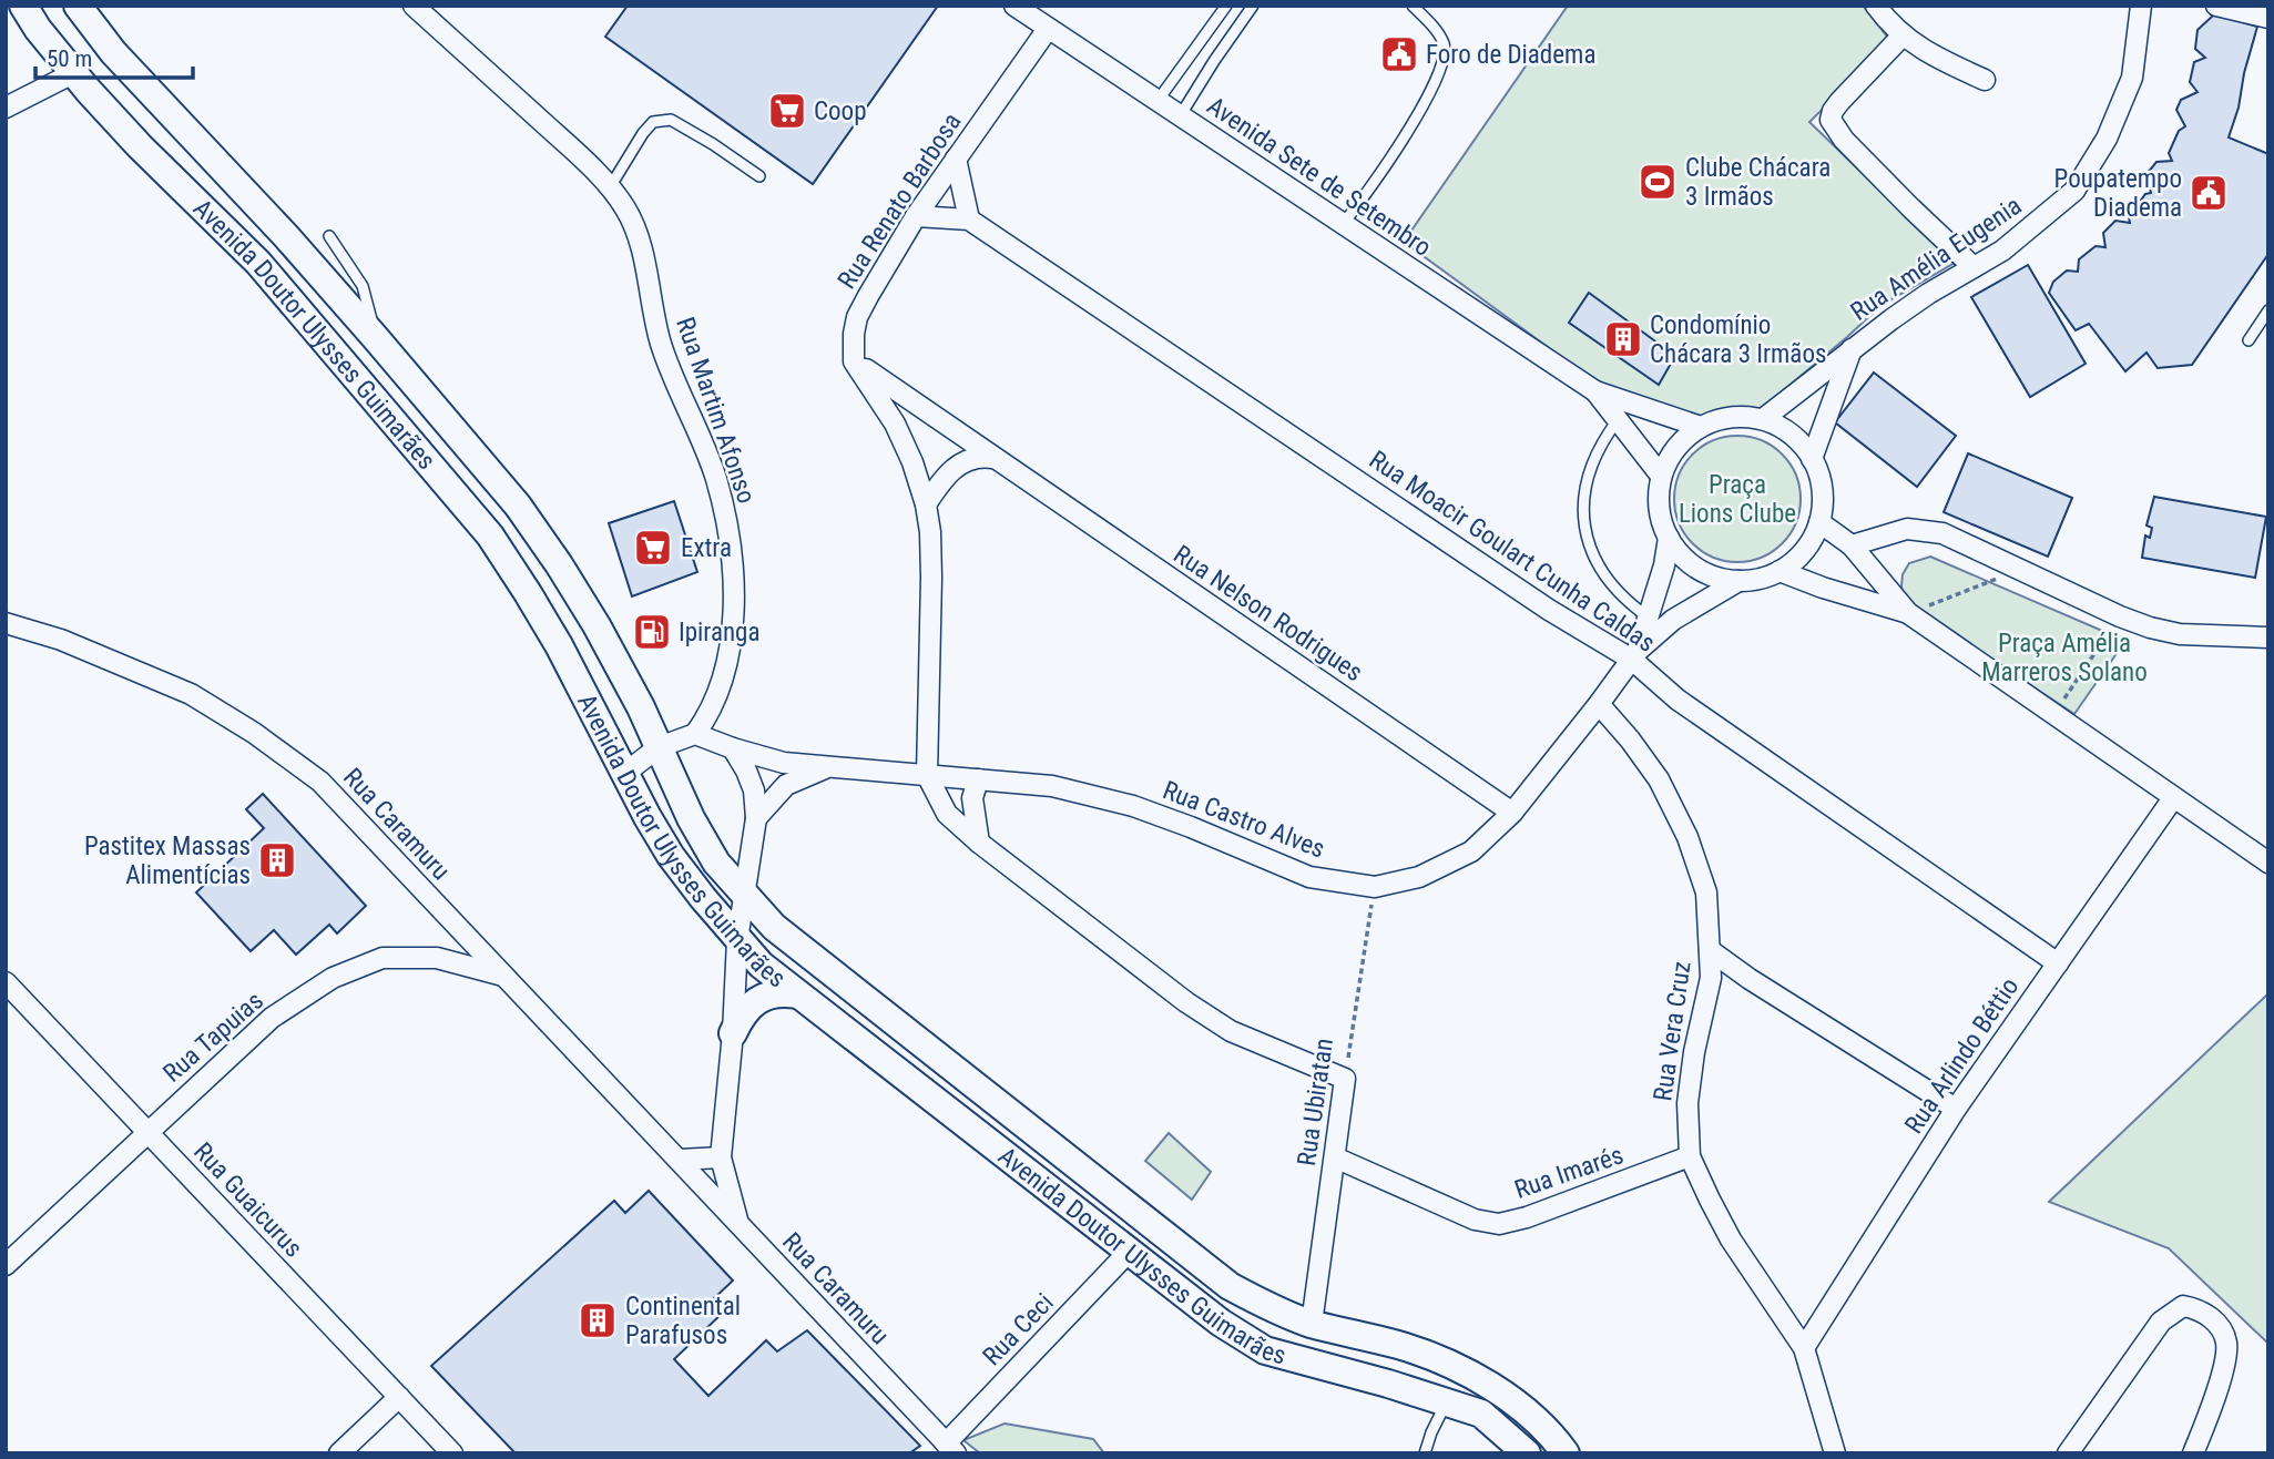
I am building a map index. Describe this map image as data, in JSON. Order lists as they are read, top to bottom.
{
  "streets": {
    "main road": ["Avenida Doutor Ulysses Guimarães"],
    "street": [
      "Avenida Sete de Setembro",
      "Rua Renato Barbosa",
      "Rua Amélia Eugenia",
      "Rua Martim Afonso",
      "Rua Moacir Goulart Cunha Caldas",
      "Rua Nelson Rodrigues",
      "Rua Castro Alves",
      "Rua Caramuru",
      "Rua Vera Cruz",
      "Rua Tapuias",
      "Rua Arlindo Béttio",
      "Rua Ubiratan",
      "Rua Imarés",
      "Rua Guaicurus",
      "Rua Ceci"
    ]
  },
  "crossings": [
    ["Avenida Sete de Setembro", "Rua Renato Barbosa"],
    ["Avenida Sete de Setembro", "Rua Amélia Eugenia"],
    ["Avenida Sete de Setembro", "Rua Castro Alves"],
    ["Rua Renato Barbosa", "Rua Nelson Rodrigues"],
    ["Rua Amélia Eugenia", "Rua Castro Alves"],
    ["Avenida Doutor Ulysses Guimarães", "Rua Ubiratan"],
    ["Avenida Doutor Ulysses Guimarães", "Rua Ceci"],
    ["Rua Martim Afonso", "Rua Castro Alves"],
    ["Rua Moacir Goulart Cunha Caldas", "Rua Castro Alves"],
    ["Rua Moacir Goulart Cunha Caldas", "Rua Arlindo Béttio"],
    ["Rua Nelson Rodrigues", "Rua Castro Alves"],
    ["Rua Castro Alves", "Rua Vera Cruz"],
    ["Rua Castro Alves", "Rua Ubiratan"],
    ["Rua Caramuru", "Rua Tapuias"],
    ["Rua Caramuru", "Rua Ceci"],
    ["Rua Vera Cruz", "Rua Arlindo Béttio"],
    ["Rua Vera Cruz", "Rua Imarés"],
    ["Rua Tapuias", "Rua Guaicurus"],
    ["Rua Ubiratan", "Rua Imarés"]
  ],
  "parks": ["Praça Lions Clube", "Praça Amélia Marreros Solano"],
  "places": {
    "public building": ["Foro de Diadema", "Poupatempo Diadema"],
    "supermarket": ["Coop", "Extra"],
    "sports": ["Clube Chácara 3 Irmãos"],
    "building": ["Condomínio Chácara 3 Irmãos", "Pastitex Massas Alimentícias", "Continental Parafusos"],
    "fuel station": ["Ipiranga"]
  },
  "scale_bar": "50 m"
}
